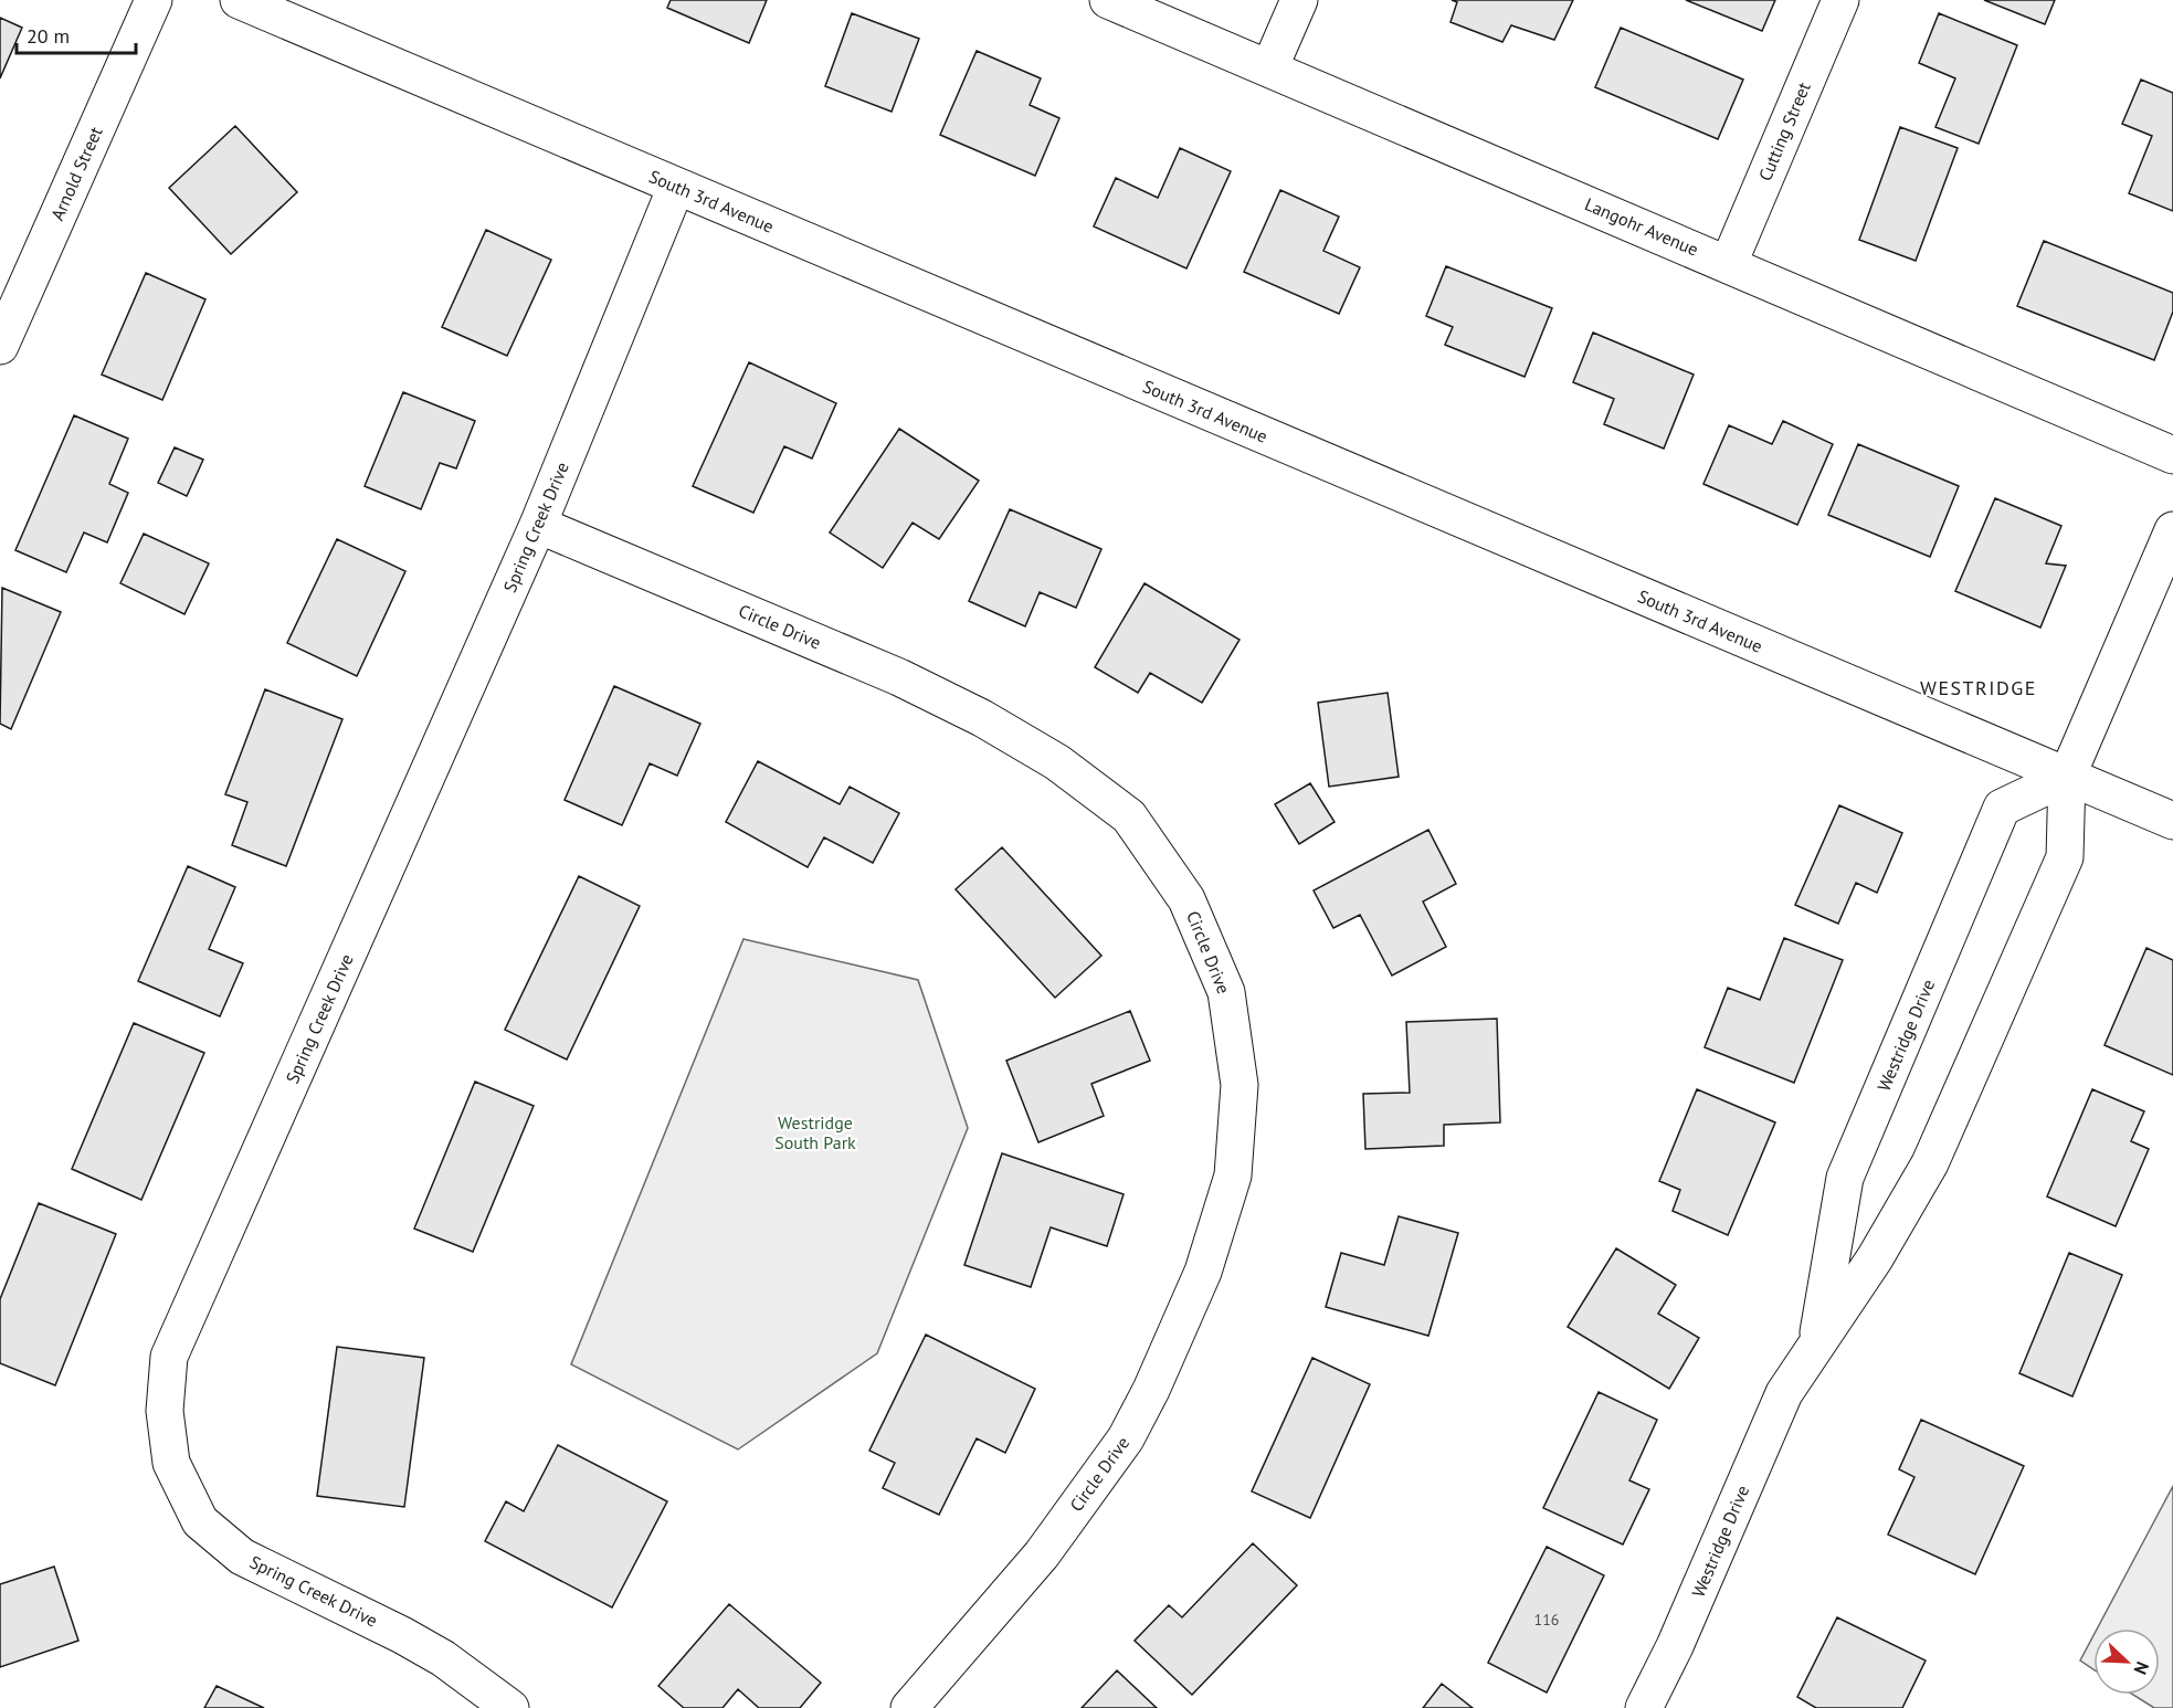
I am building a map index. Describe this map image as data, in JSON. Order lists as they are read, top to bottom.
{
  "streets": {
    "street": [
      "Cutting Street",
      "Arnold Street",
      "South 3rd Avenue",
      "Langohr Avenue",
      "Spring Creek Drive",
      "Circle Drive",
      "Westridge Drive"
    ]
  },
  "crossings": [
    ["Cutting Street", "Langohr Avenue"],
    ["South 3rd Avenue", "Spring Creek Drive"],
    ["South 3rd Avenue", "Westridge Drive"],
    ["Spring Creek Drive", "Circle Drive"]
  ],
  "districts": ["WESTRIDGE"],
  "parks": ["Westridge South Park"],
  "house_numbers": ["116"],
  "scale_bar": "20 m",
  "north": "bottom right"
}
